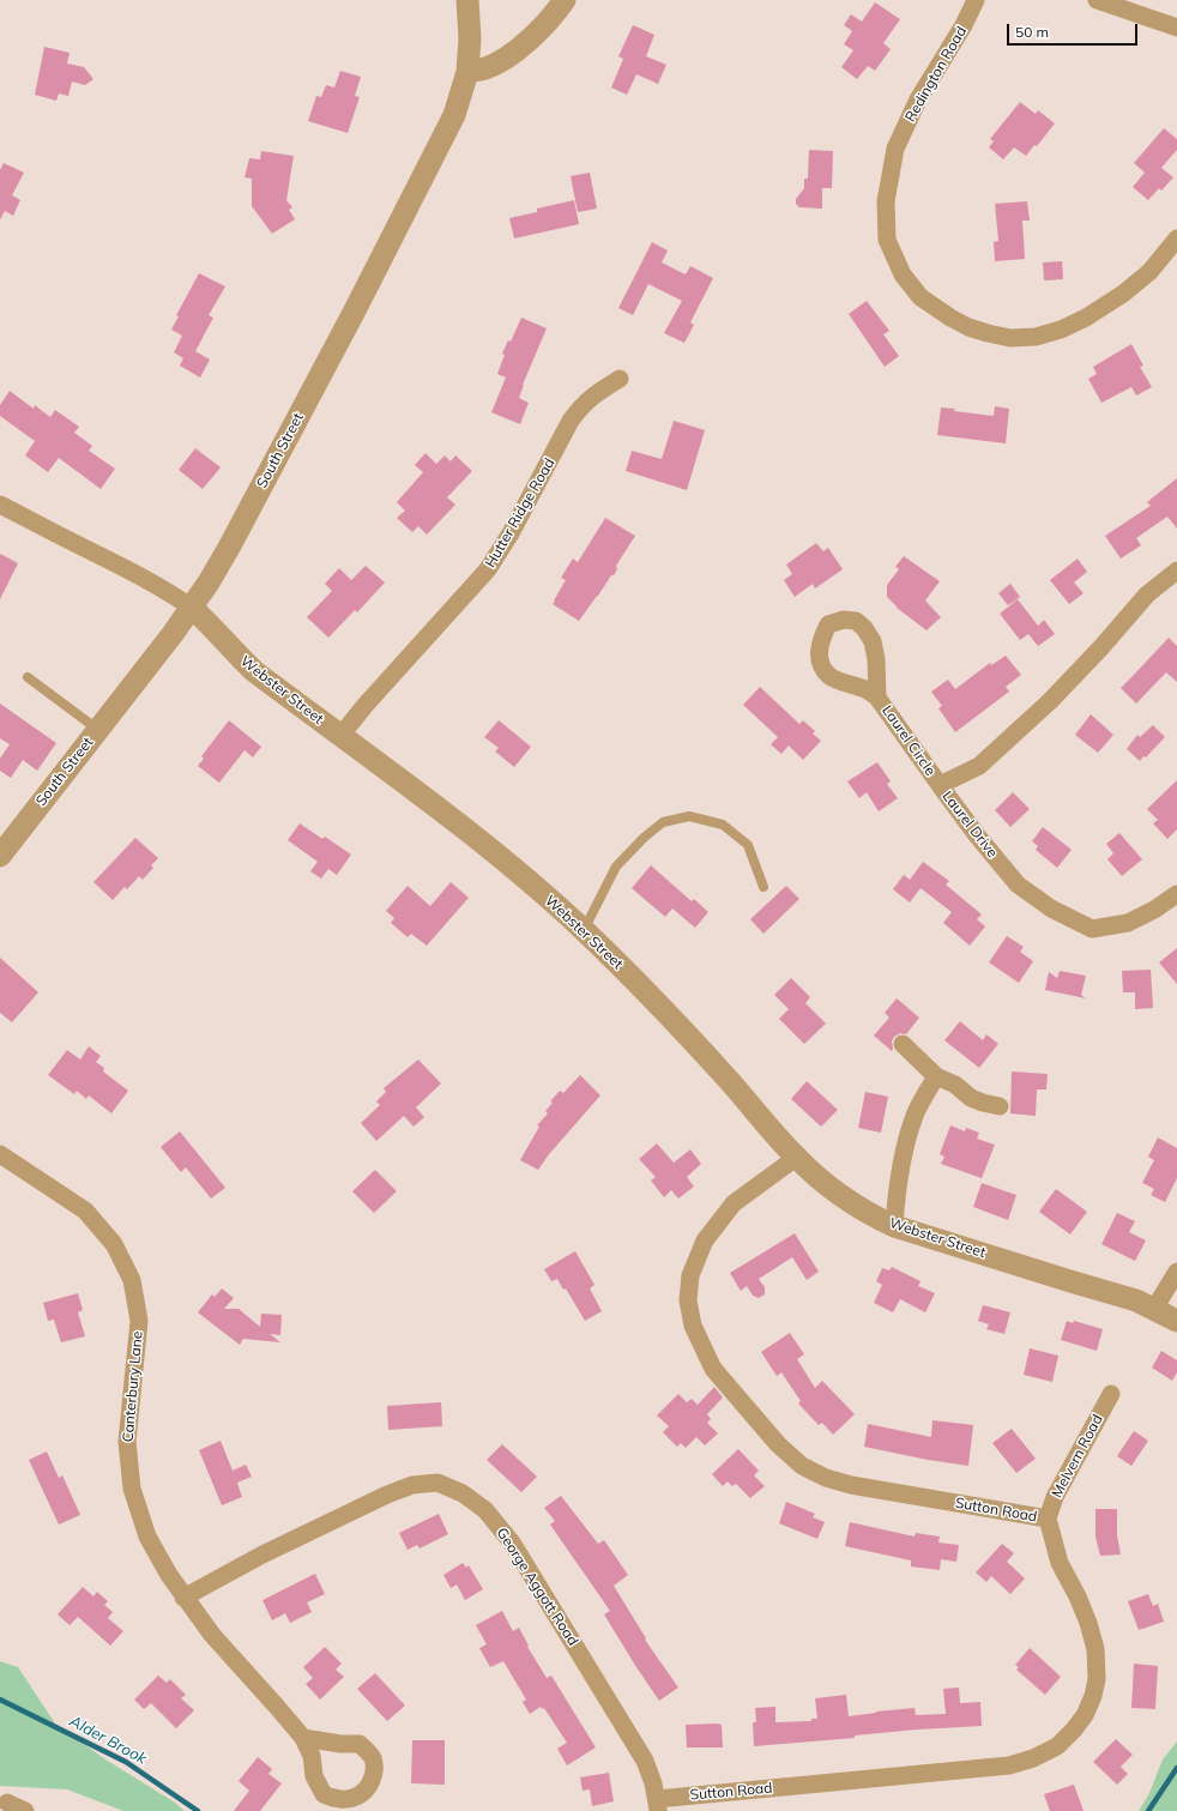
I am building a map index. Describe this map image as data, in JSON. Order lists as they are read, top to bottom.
{
  "streets": {
    "street": [
      "Redington Road",
      "South Street",
      "Hutter Ridge Road",
      "Webster Street",
      "Laurel Circle",
      "Laurel Drive",
      "Canterbury Lane",
      "Melvern Road",
      "Sutton Road",
      "George Aggott Road"
    ]
  },
  "crossings": [
    ["South Street", "Webster Street"],
    ["Hutter Ridge Road", "Webster Street"],
    ["Webster Street", "Sutton Road"],
    ["Laurel Circle", "Laurel Drive"],
    ["Canterbury Lane", "George Aggott Road"],
    ["Melvern Road", "Sutton Road"],
    ["Sutton Road", "George Aggott Road"]
  ],
  "water": ["Alder Brook"],
  "scale_bar": "50 m"
}
